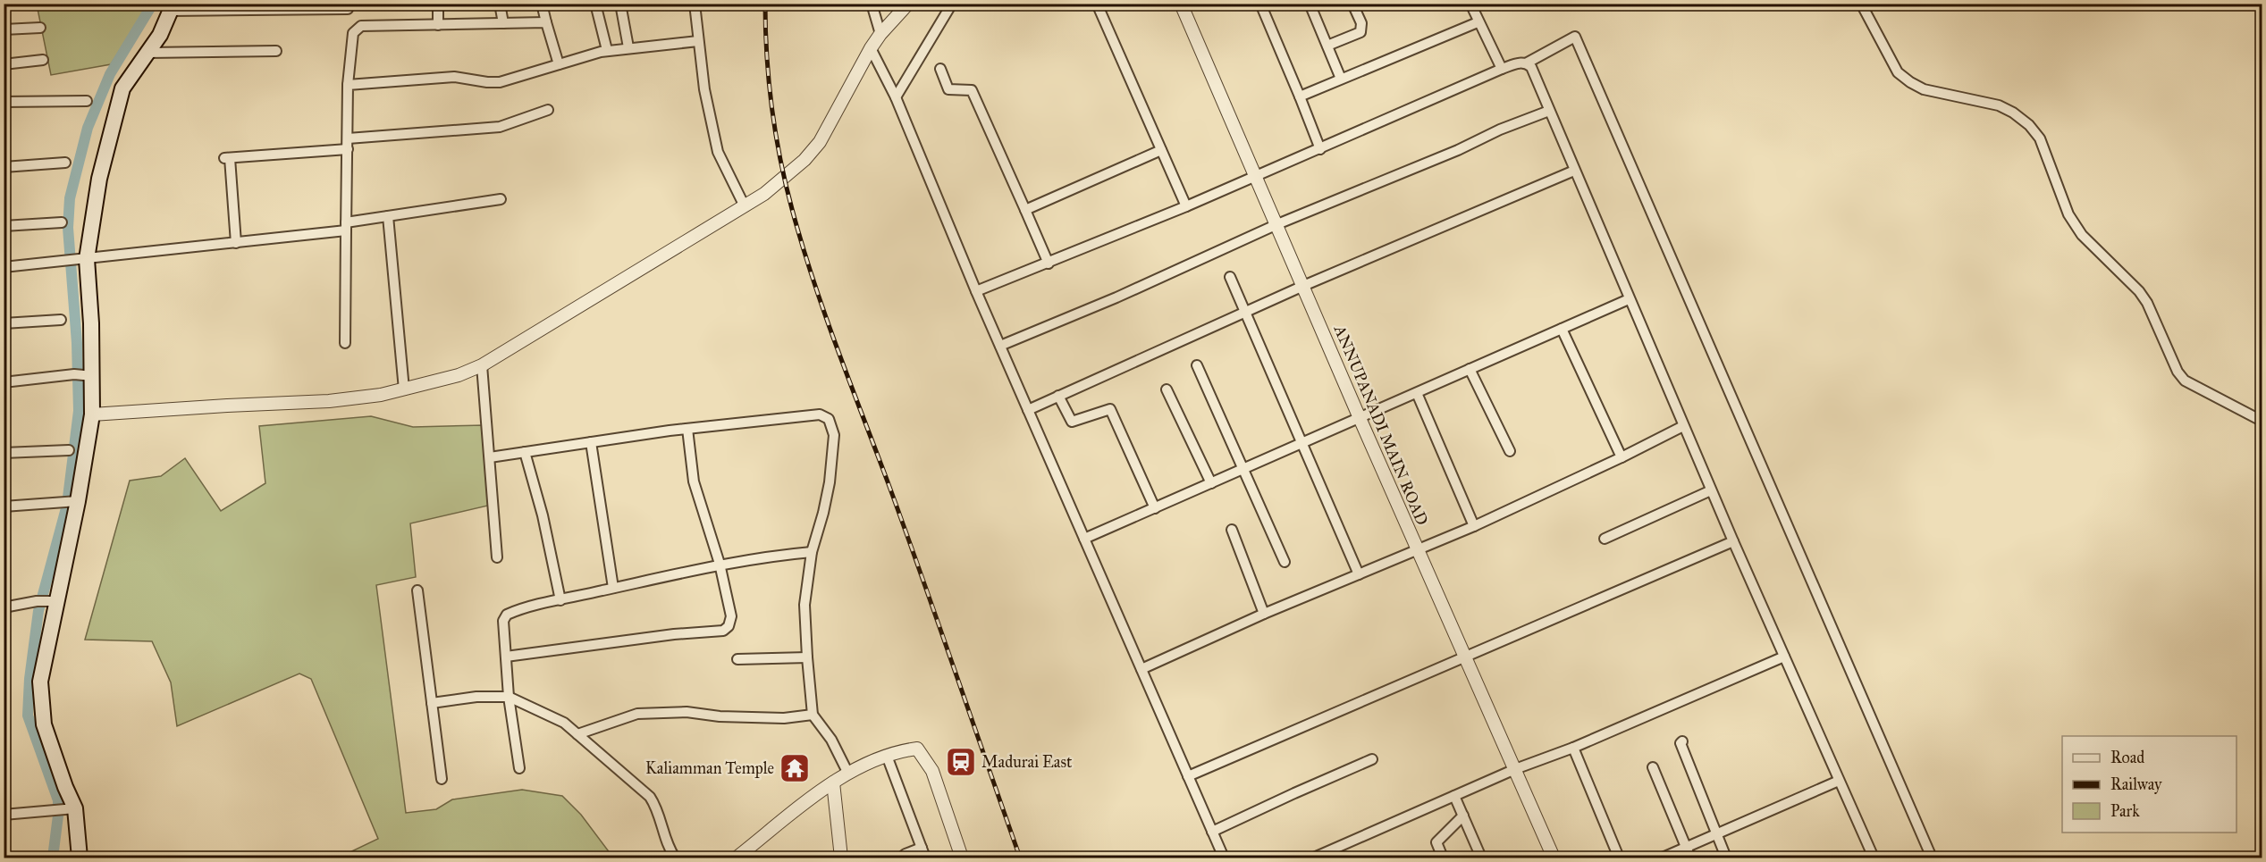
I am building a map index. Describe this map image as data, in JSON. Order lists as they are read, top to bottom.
{
  "streets": {
    "street": ["ANNUPANADI MAIN ROAD"]
  },
  "places": {
    "station": ["Madurai East"],
    "temple": ["Kaliamman Temple"]
  },
  "legend": ["Road", "Railway", "Park"]
}
